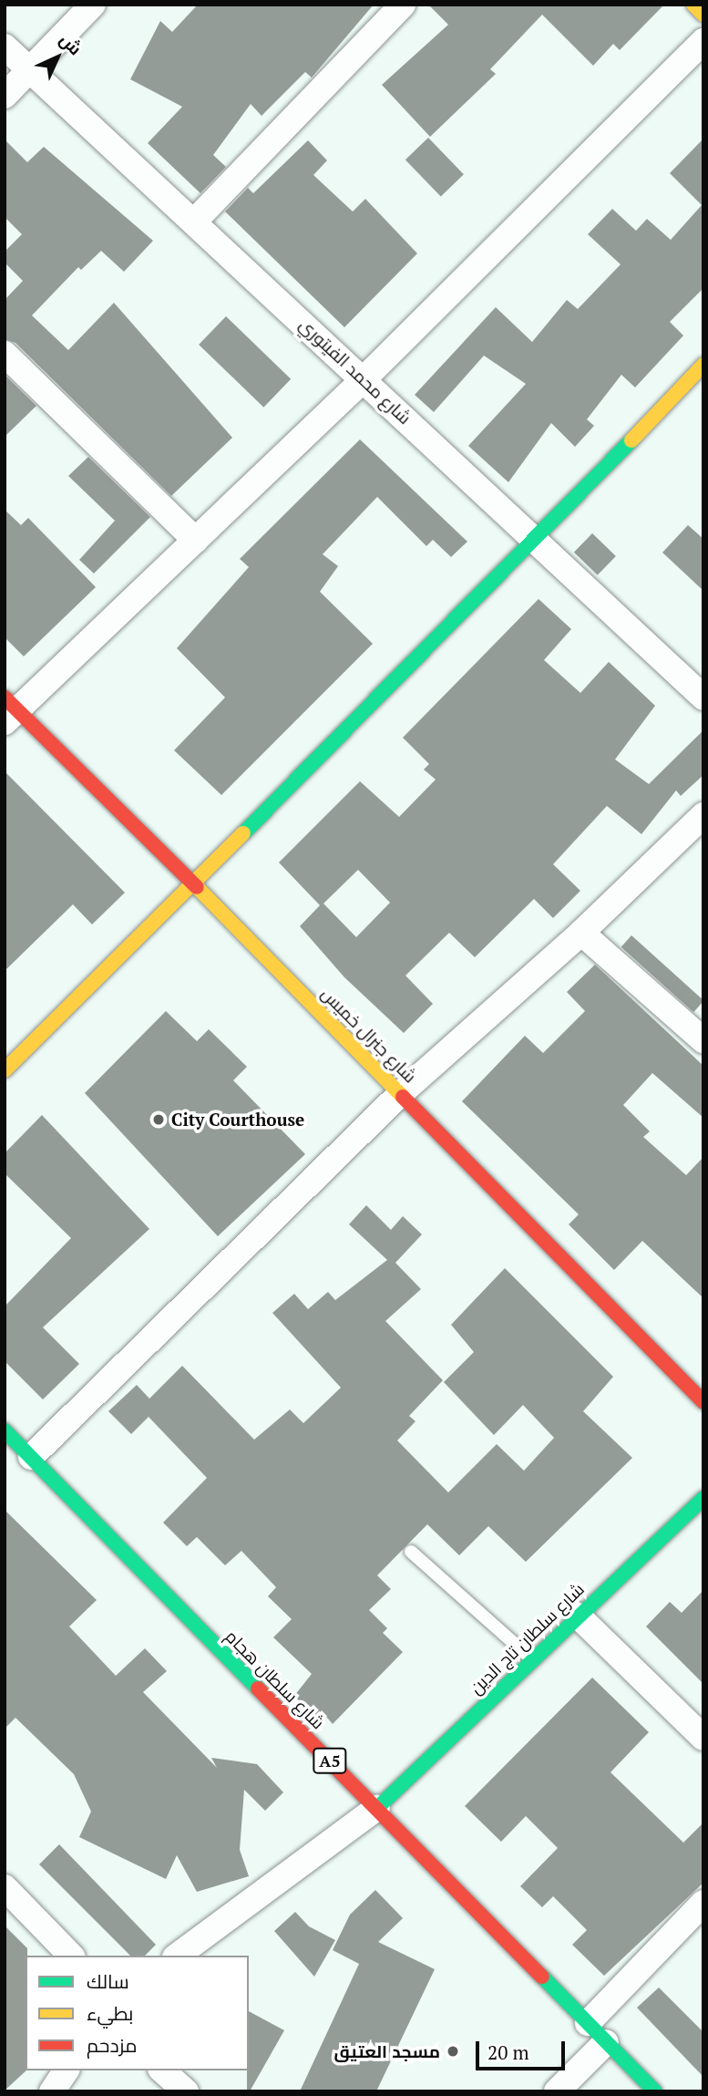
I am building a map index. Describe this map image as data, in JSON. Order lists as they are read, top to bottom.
{
  "streets": {
    "main road": [
      "شارع جنرال خميس",
      "شارع سلطان تاج الدين",
      "شارع سلطان هجام",
      "A5"
    ],
    "street": ["شارع محمد الفيتوري"]
  },
  "crossings": [
    ["شارع سلطان تاج الدين", "شارع سلطان هجام"]
  ],
  "places": ["City Courthouse", "مسجد العتيق"],
  "legend": ["سالك", "بطيء", "مزدحم"],
  "scale_bar": "20 m",
  "north": "top right"
}
